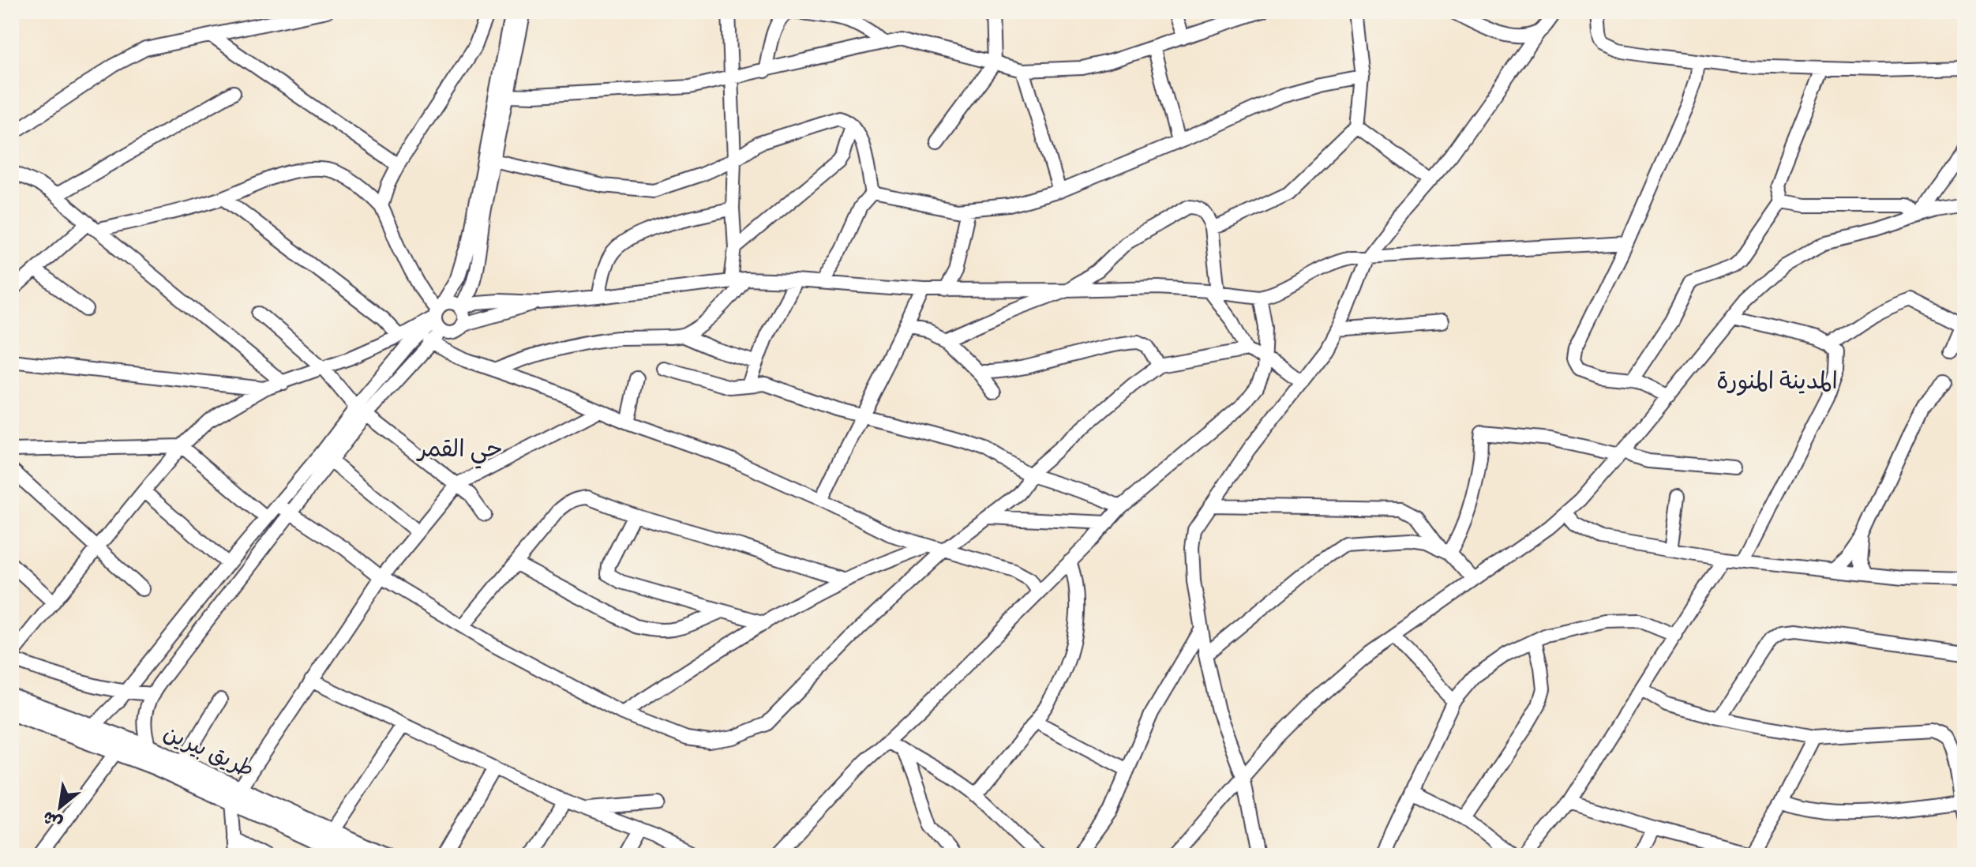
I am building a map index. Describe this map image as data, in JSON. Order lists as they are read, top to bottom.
{
  "streets": {
    "main road": ["طريق بيرين"]
  },
  "districts": ["المدينة المنورة", "حي القمر"],
  "north": "bottom left"
}
